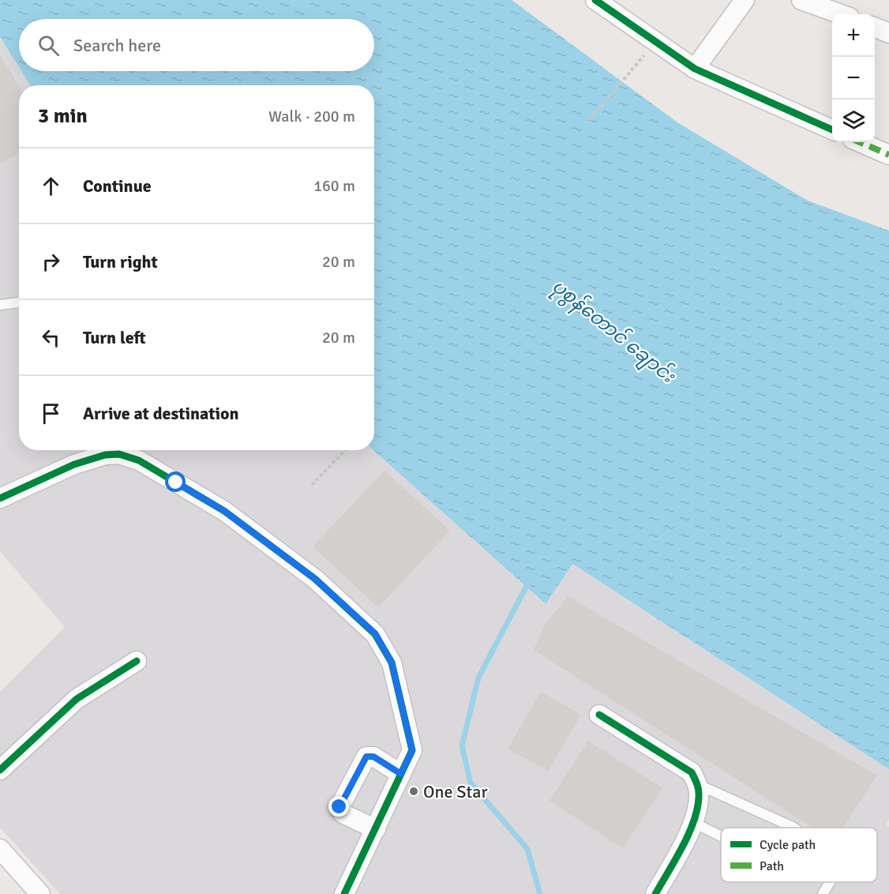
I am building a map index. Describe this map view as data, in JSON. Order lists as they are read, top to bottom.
{
  "water": ["ပုစွန်တောင် ချောင်း"],
  "places": ["One Star"],
  "legend": ["Cycle path", "Path"],
  "page": {
    "map_buttons": ["+", "−"],
    "search": "Search here",
    "heading": ["3 min", "Walk · 200 m"],
    "list": [
      ["Continue", "160 m"],
      ["Turn right", "20 m"],
      ["Turn left", "20 m"],
      "Arrive at destination"
    ]
  }
}
